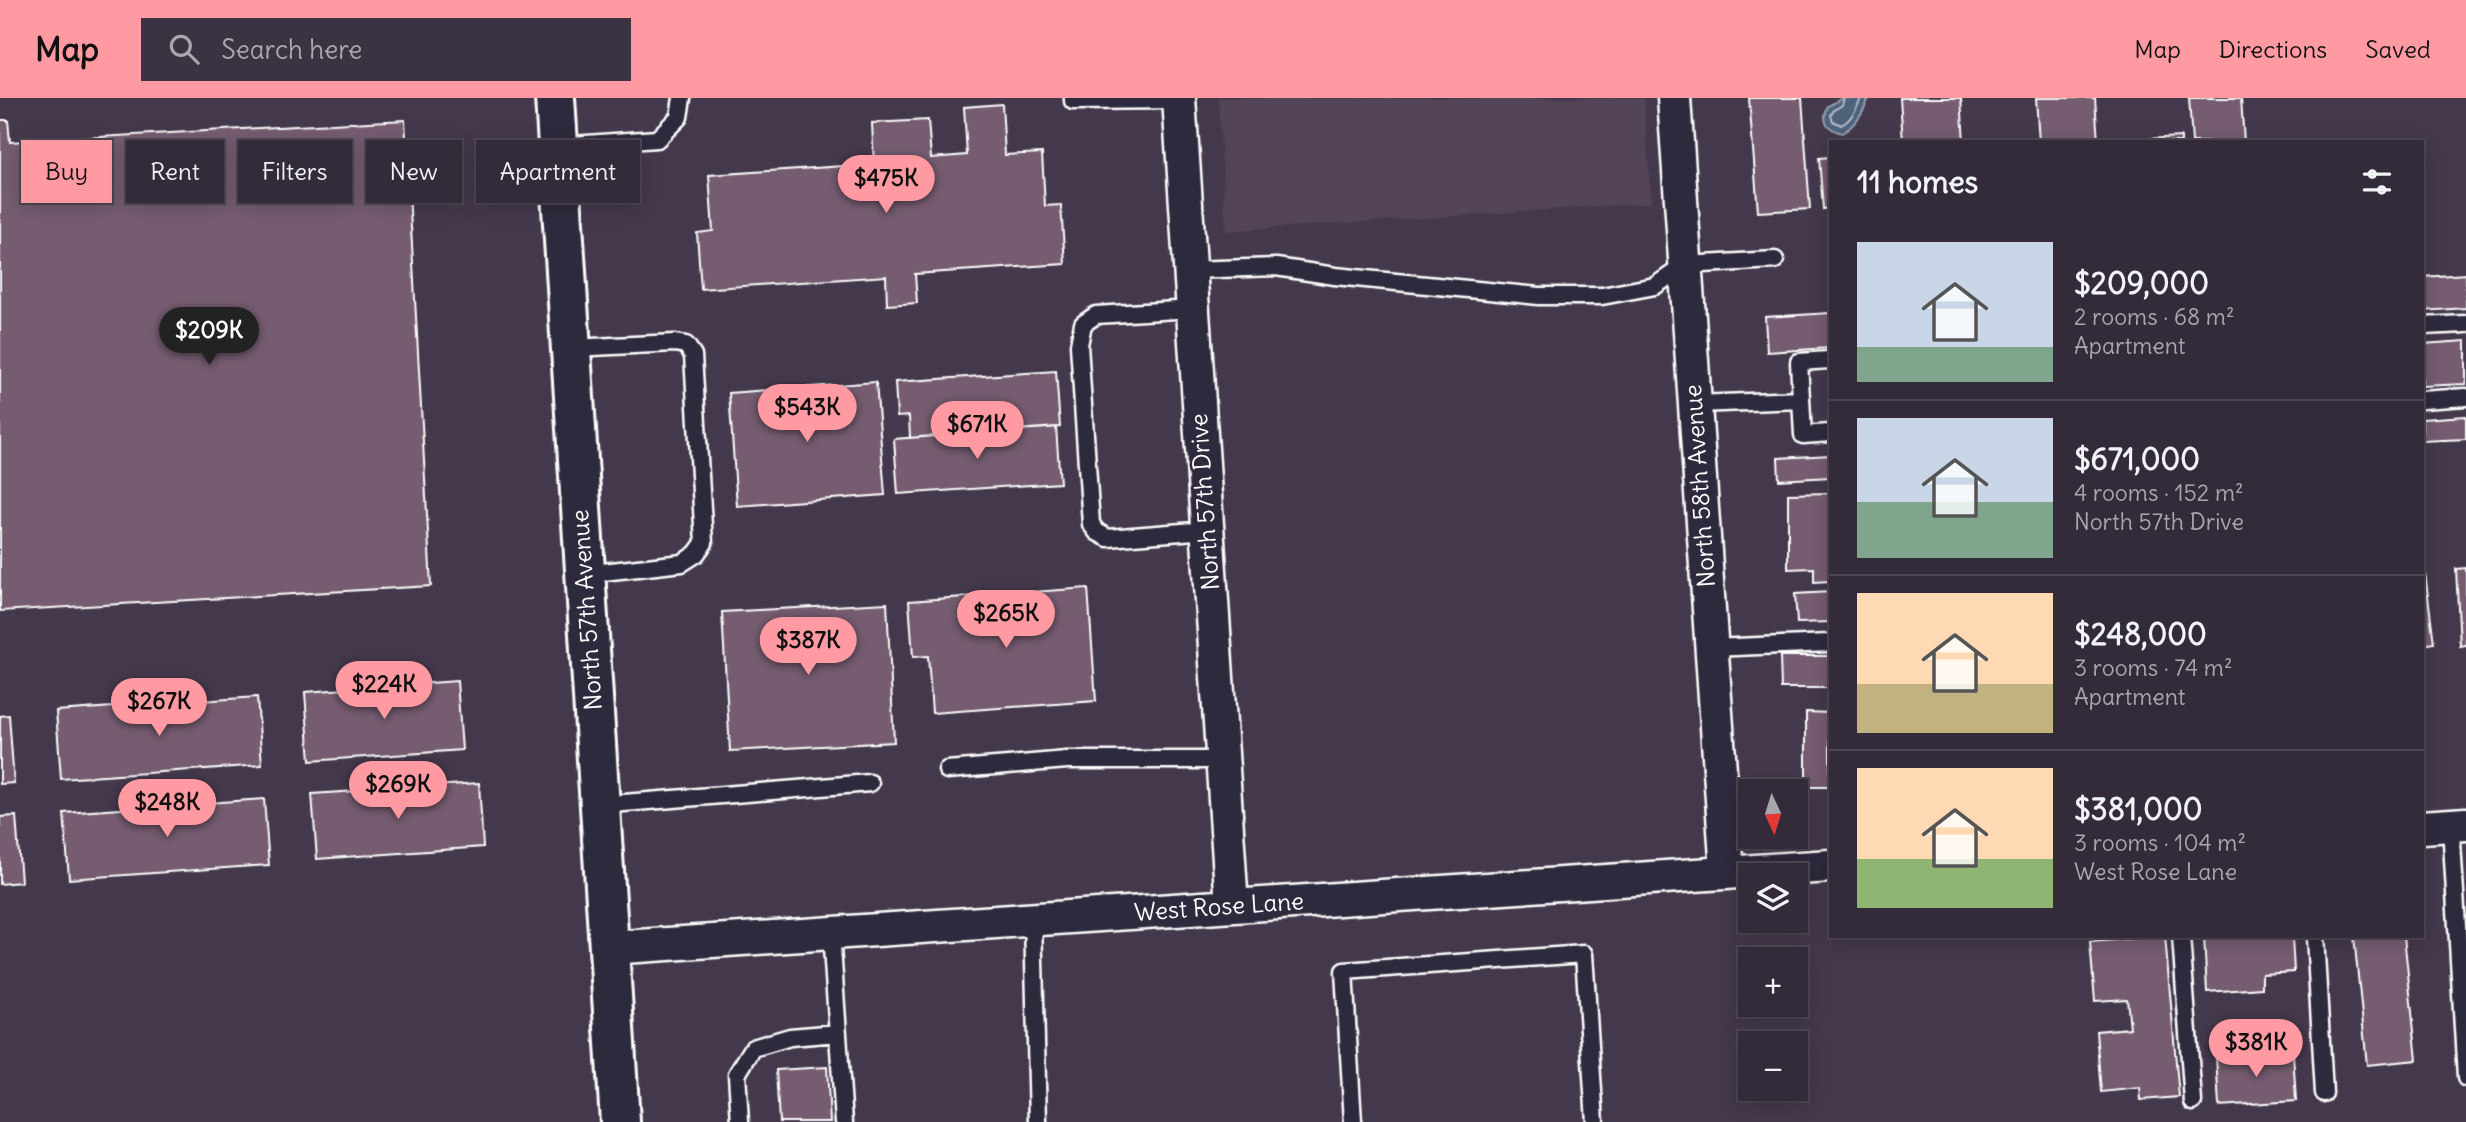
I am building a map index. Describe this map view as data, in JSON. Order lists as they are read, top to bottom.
{
  "streets": {
    "street": [
      "North 58th Avenue",
      "North 57th Drive",
      "North 57th Avenue",
      "West Rose Lane"
    ]
  },
  "crossings": [
    ["North 58th Avenue", "West Rose Lane"],
    ["North 57th Drive", "West Rose Lane"],
    ["North 57th Avenue", "West Rose Lane"]
  ],
  "north": "bottom",
  "page": {
    "header": "Map",
    "search": "Search here",
    "nav": ["Map", "Directions", "Saved"],
    "chip": [
      "Buy",
      "Rent",
      "Filters",
      "New",
      "Apartment"
    ],
    "heading": "11 homes",
    "price": [
      "$475K",
      "$209K",
      "$543K",
      "$671K",
      "$265K",
      "$387K",
      "$224K",
      "$267K",
      "$269K",
      "$248K",
      "$381K"
    ],
    "list": [
      {
        "name": "$209,000",
        "note": "2 rooms · 68 m² · Apartment"
      },
      {
        "name": "$671,000",
        "note": "4 rooms · 152 m² · North 57th Drive"
      },
      {
        "name": "$248,000",
        "note": "3 rooms · 74 m² · Apartment"
      },
      {
        "name": "$381,000",
        "note": "3 rooms · 104 m² · West Rose Lane"
      }
    ],
    "map_buttons": ["+", "−"]
  }
}
